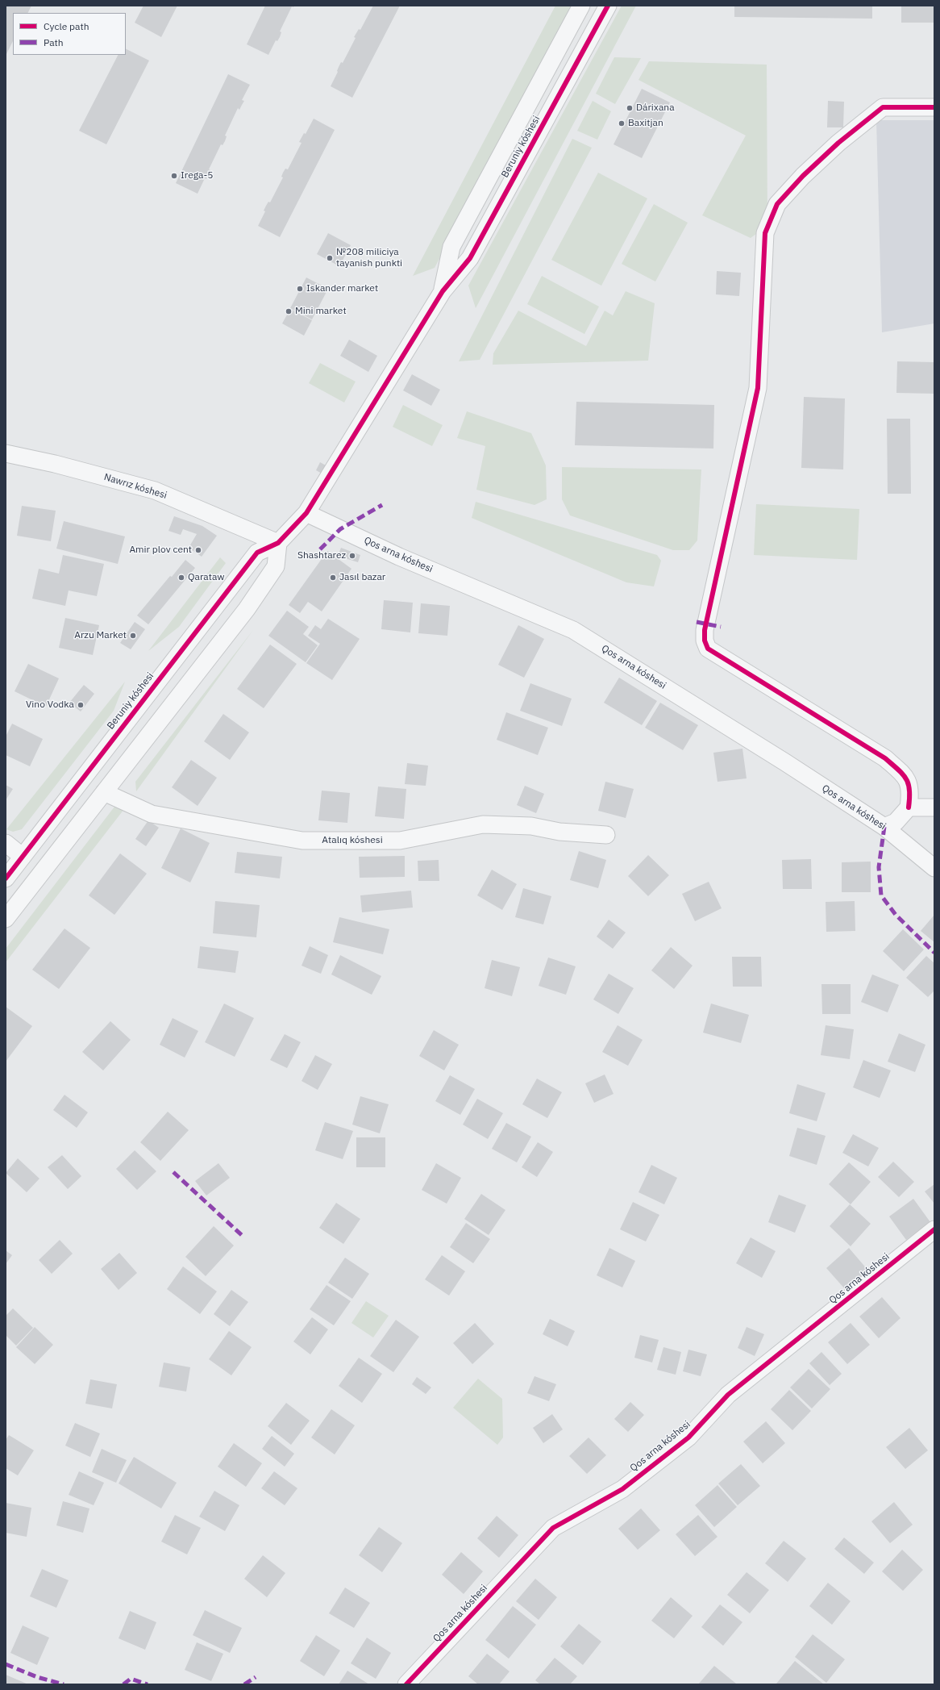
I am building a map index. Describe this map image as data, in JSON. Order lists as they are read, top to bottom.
{
  "streets": {
    "street": [
      "Beruniy kóshesi",
      "Nawrız kóshesi",
      "Qos arna kóshesi",
      "Atalıq kóshesi"
    ]
  },
  "crossings": [
    ["Beruniy kóshesi", "Nawrız kóshesi"]
  ],
  "places": [
    "Dárixana",
    "Baxitjan",
    "Irega-5",
    "№208 miliciya tayanish punkti",
    "Iskander market",
    "Mini market",
    "Amir plov cent",
    "Shashtarez",
    "Qarataw",
    "Jasıl bazar",
    "Arzu Market",
    "Vino Vodka"
  ],
  "legend": ["Cycle path", "Path"]
}
